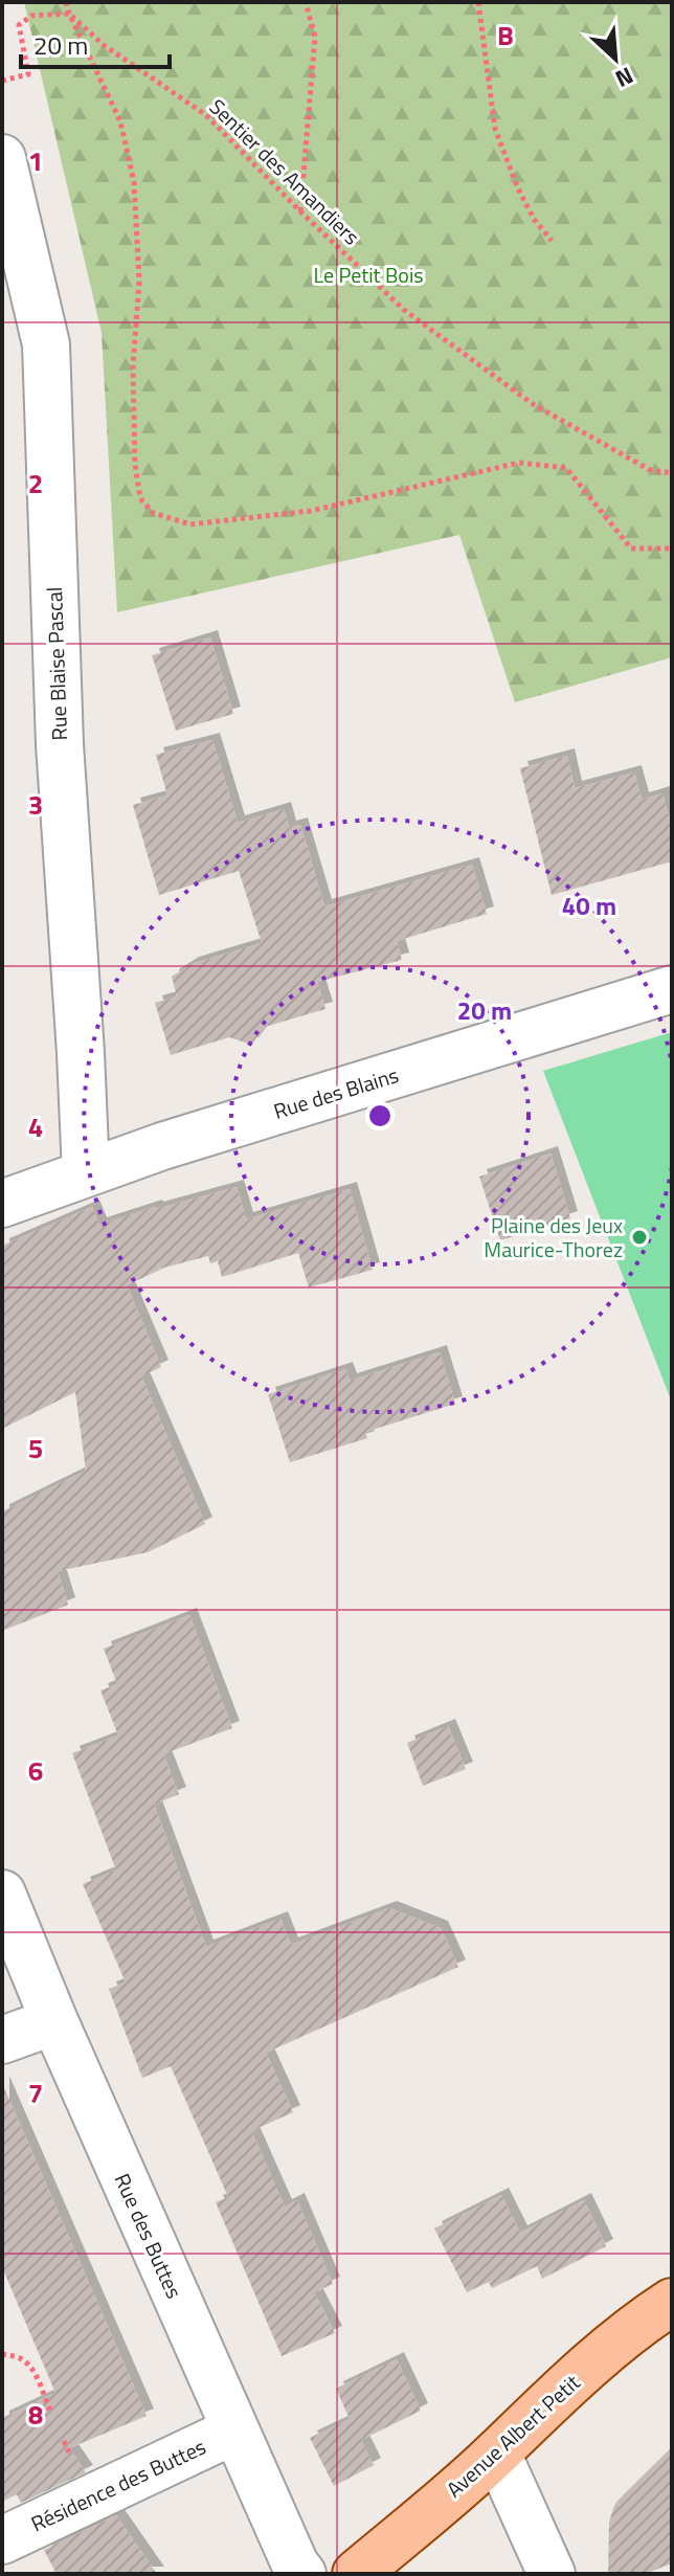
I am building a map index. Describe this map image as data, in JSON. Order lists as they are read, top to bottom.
{
  "streets": {
    "main road": ["Avenue Albert Petit"],
    "street": [
      "Rue Blaise Pascal",
      "Rue des Blains",
      "Rue des Buttes",
      "Résidence des Buttes"
    ],
    "path": ["Sentier des Amandiers"]
  },
  "crossings": [
    ["Rue Blaise Pascal", "Rue des Blains"],
    ["Rue des Buttes", "Résidence des Buttes"]
  ],
  "parks": ["Le Petit Bois"],
  "places": ["Plaine des Jeux Maurice-Thorez"],
  "scale_bar": "20 m",
  "north": "bottom right",
  "grid": {
    "columns": ["B"],
    "rows": [
      "1",
      "2",
      "3",
      "4",
      "5",
      "6",
      "7",
      "8"
    ]
  },
  "rings": ["40 m", "20 m"]
}
